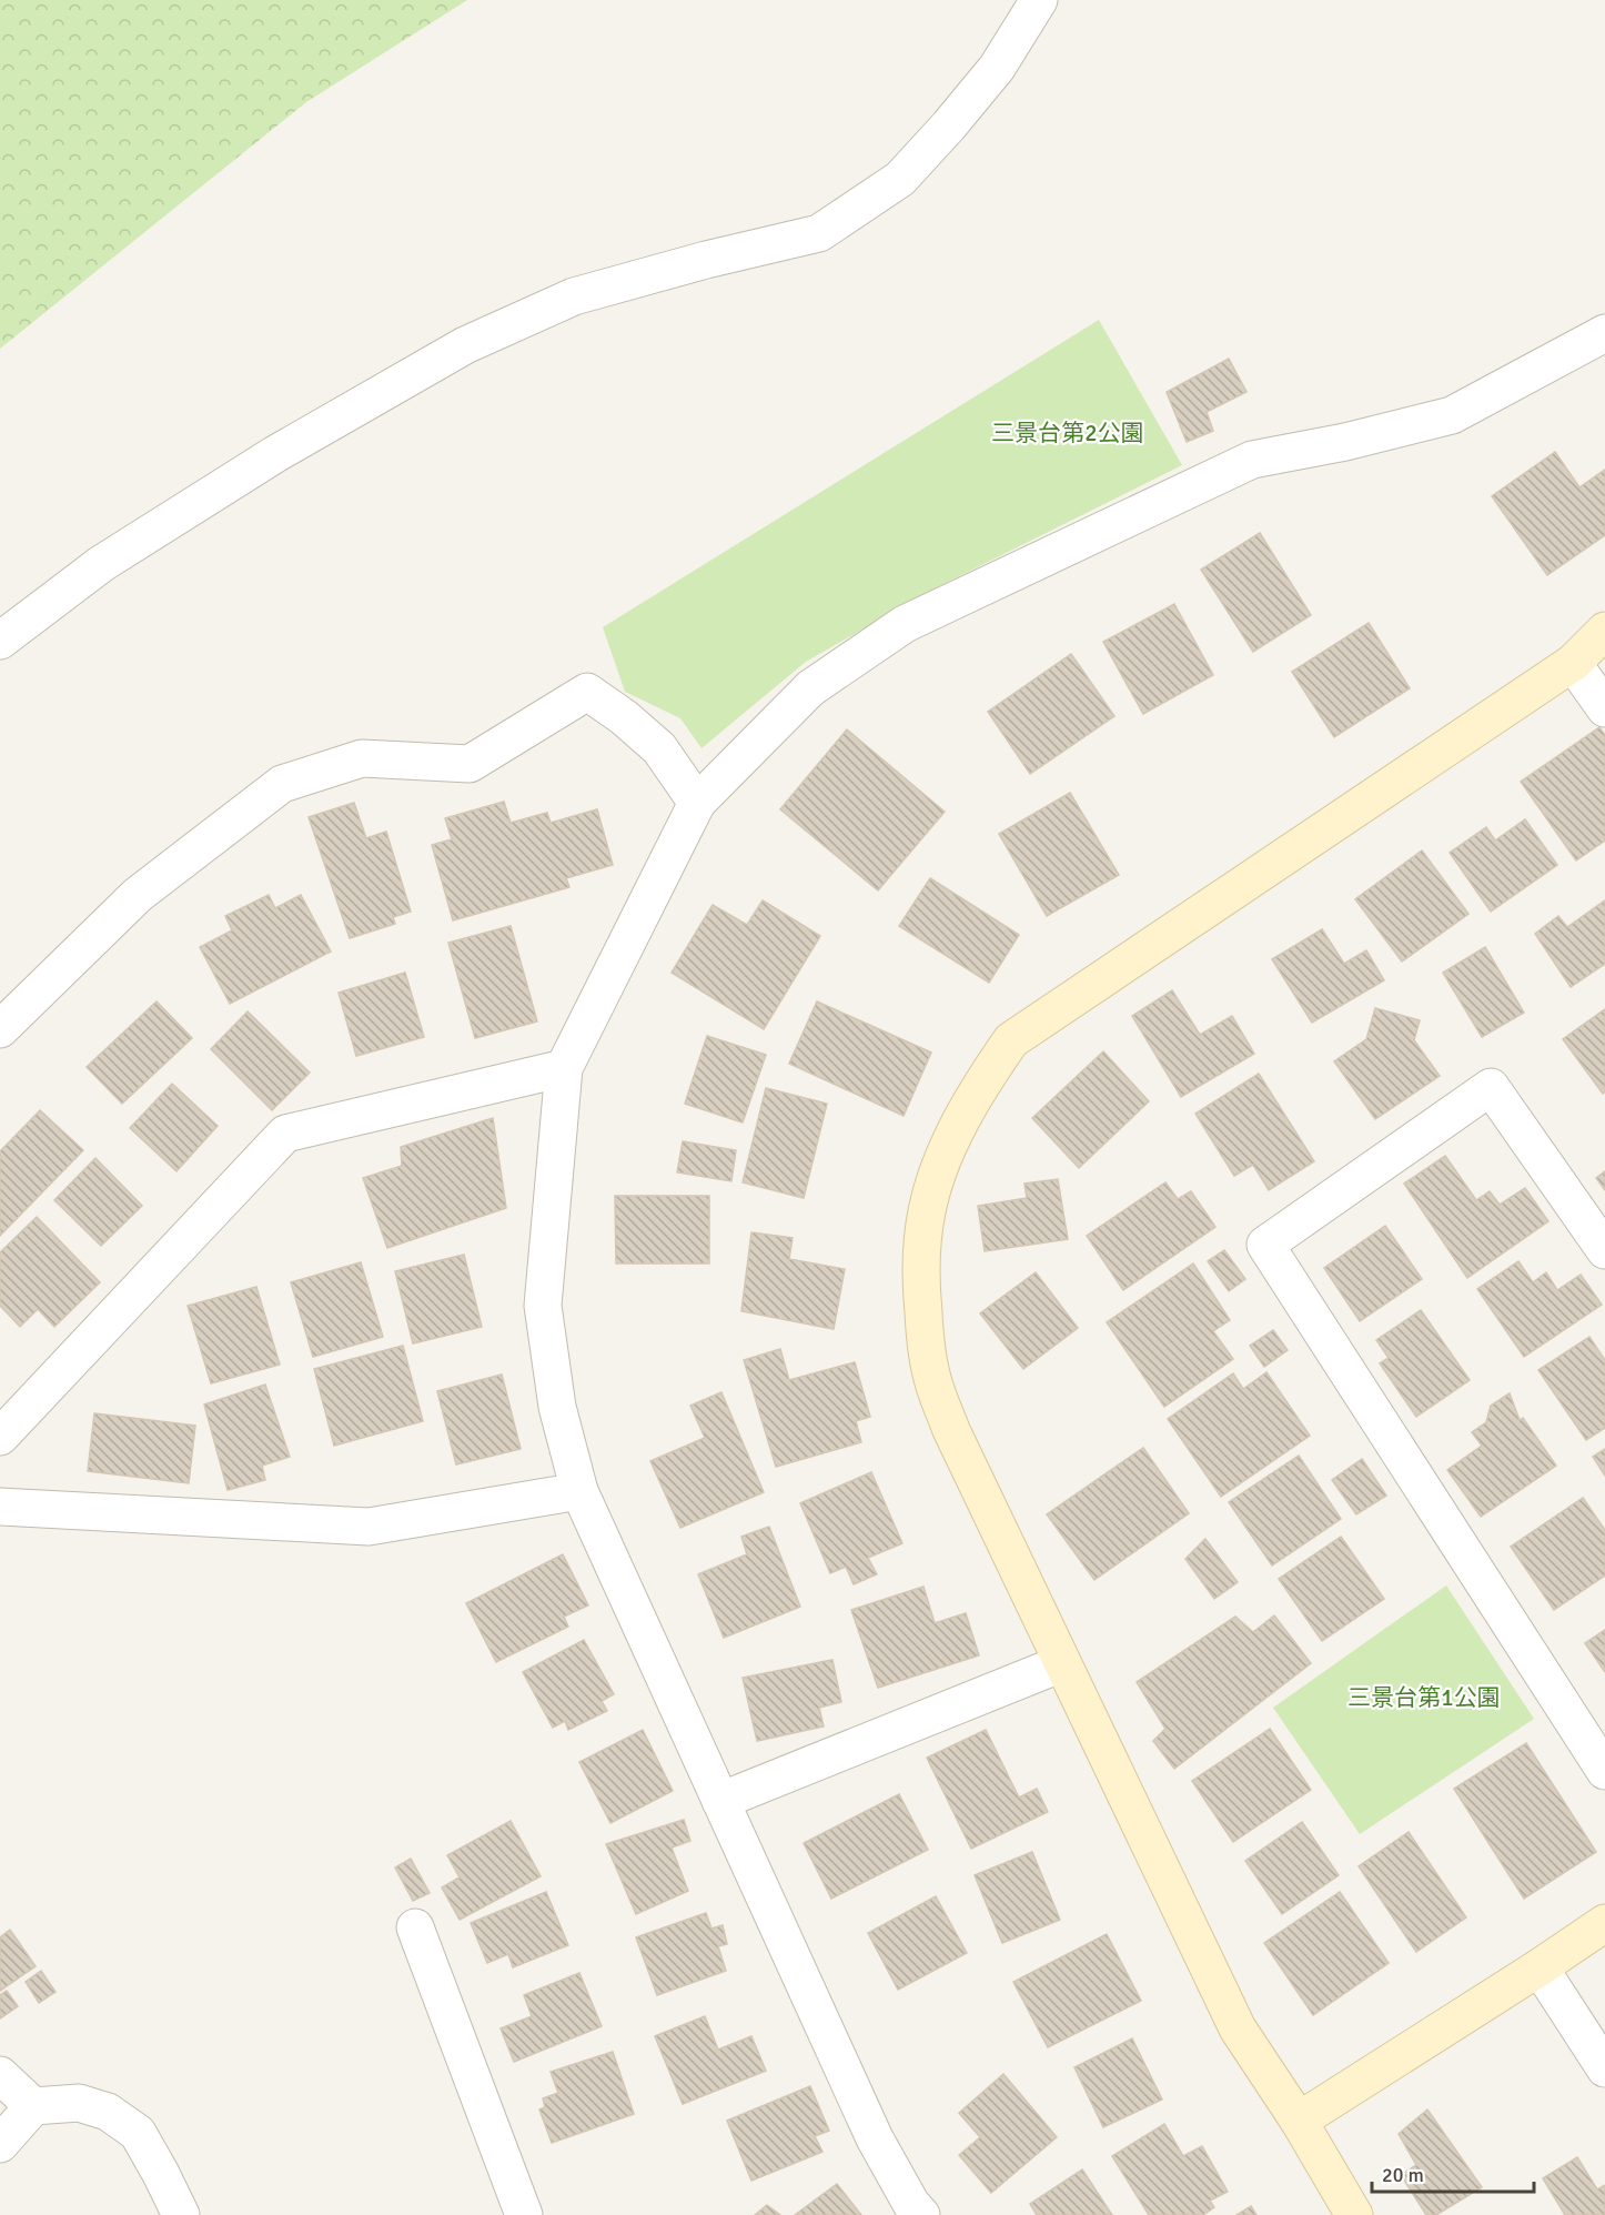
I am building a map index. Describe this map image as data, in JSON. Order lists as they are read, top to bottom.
{
  "parks": ["三景台第2公園", "三景台第1公園"],
  "scale_bar": "20 m"
}
